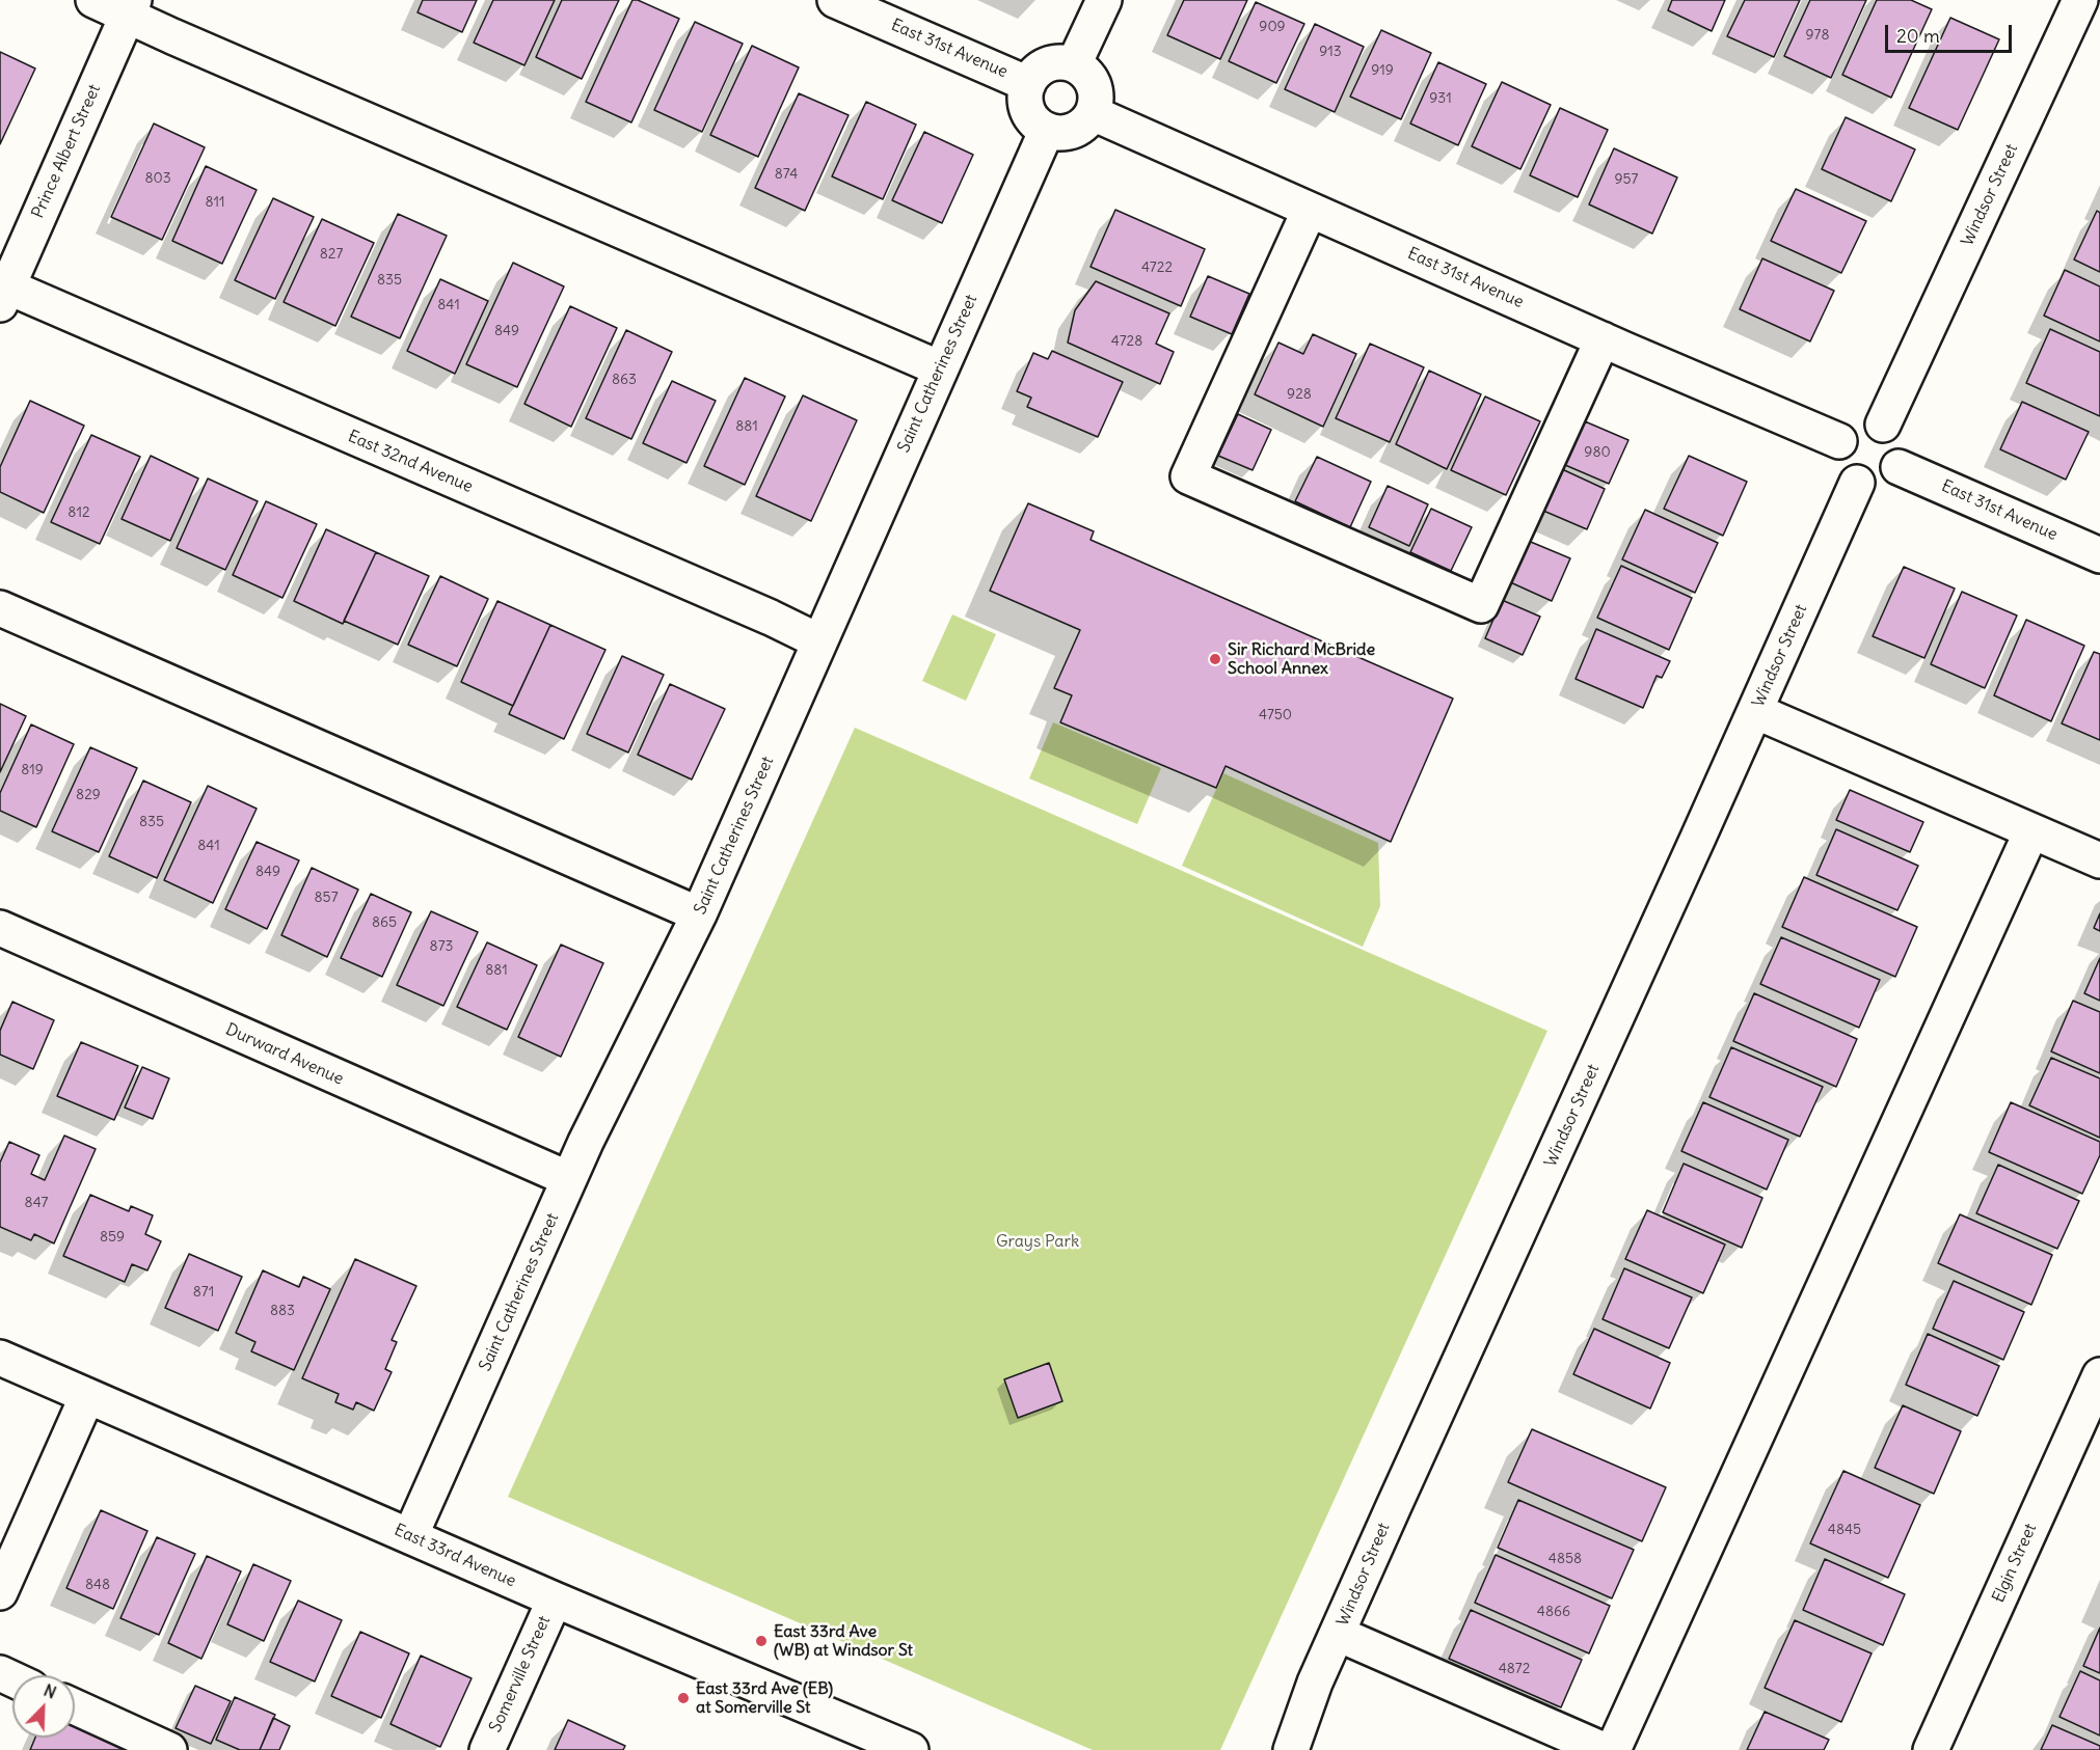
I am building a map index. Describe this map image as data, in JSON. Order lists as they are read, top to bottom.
{
  "streets": {
    "street": [
      "East 31st Avenue",
      "Prince Albert Street",
      "Windsor Street",
      "Saint Catherines Street",
      "East 32nd Avenue",
      "Durward Avenue",
      "East 33rd Avenue",
      "Elgin Street",
      "Somerville Street"
    ]
  },
  "crossings": [
    ["East 31st Avenue", "Windsor Street"],
    ["East 31st Avenue", "Saint Catherines Street"],
    ["Prince Albert Street", "East 32nd Avenue"],
    ["Saint Catherines Street", "East 32nd Avenue"],
    ["Saint Catherines Street", "Durward Avenue"],
    ["Saint Catherines Street", "East 33rd Avenue"],
    ["East 33rd Avenue", "Somerville Street"]
  ],
  "parks": ["Grays Park"],
  "places": ["Sir Richard McBride School Annex", "East 33rd Ave (WB) at Windsor St", "East 33rd Ave (EB) at Somerville St"],
  "house_numbers": [
    "909",
    "978",
    "913",
    "919",
    "931",
    "874",
    "803",
    "957",
    "811",
    "827",
    "4722",
    "835",
    "841",
    "849",
    "4728",
    "863",
    "928",
    "881",
    "980",
    "812",
    "4750",
    "819",
    "829",
    "835",
    "841",
    "849",
    "857",
    "865",
    "873",
    "881",
    "847",
    "859",
    "871",
    "883",
    "4845",
    "4858",
    "848",
    "4866",
    "4872"
  ],
  "scale_bar": "20 m",
  "north": "top right"
}
